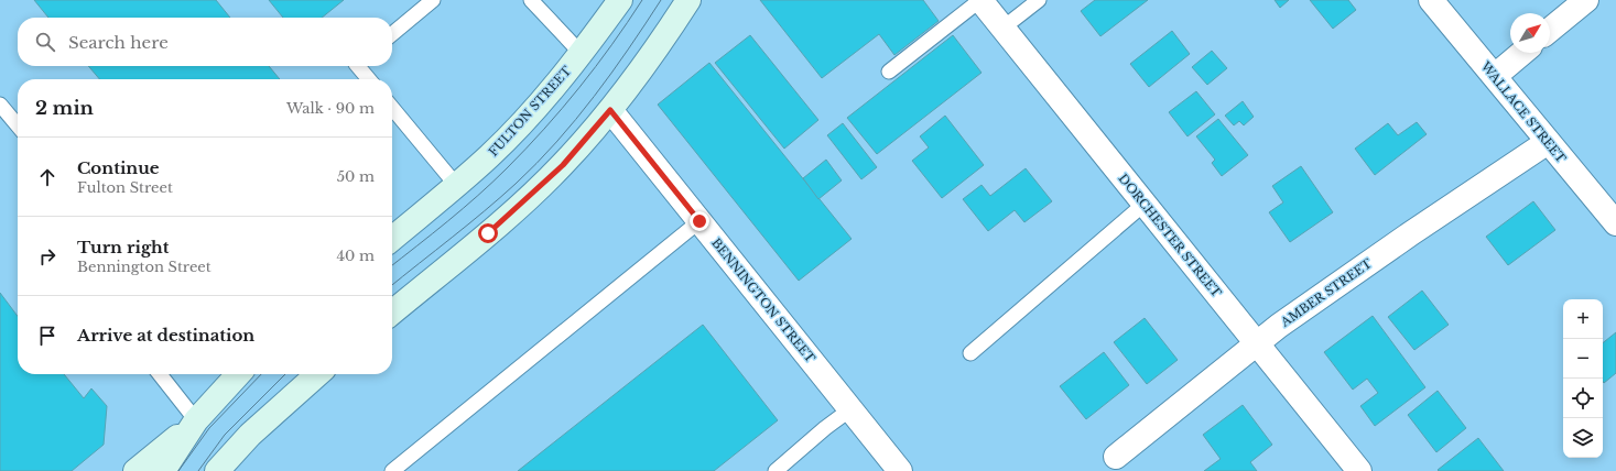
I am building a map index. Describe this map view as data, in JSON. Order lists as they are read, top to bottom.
{
  "streets": {
    "main road": ["FULTON STREET"],
    "street": [
      "WALLACE STREET",
      "DORCHESTER STREET",
      "AMBER STREET",
      "BENNINGTON STREET"
    ]
  },
  "crossings": [
    ["WALLACE STREET", "AMBER STREET"],
    ["DORCHESTER STREET", "AMBER STREET"]
  ],
  "north": "top right",
  "page": {
    "search": "Search here",
    "heading": ["2 min", "Walk · 90 m"],
    "list": [
      ["Continue", "Fulton Street", "50 m"],
      ["Turn right", "Bennington Street", "40 m"],
      "Arrive at destination"
    ],
    "map_buttons": ["+", "−"]
  }
}
